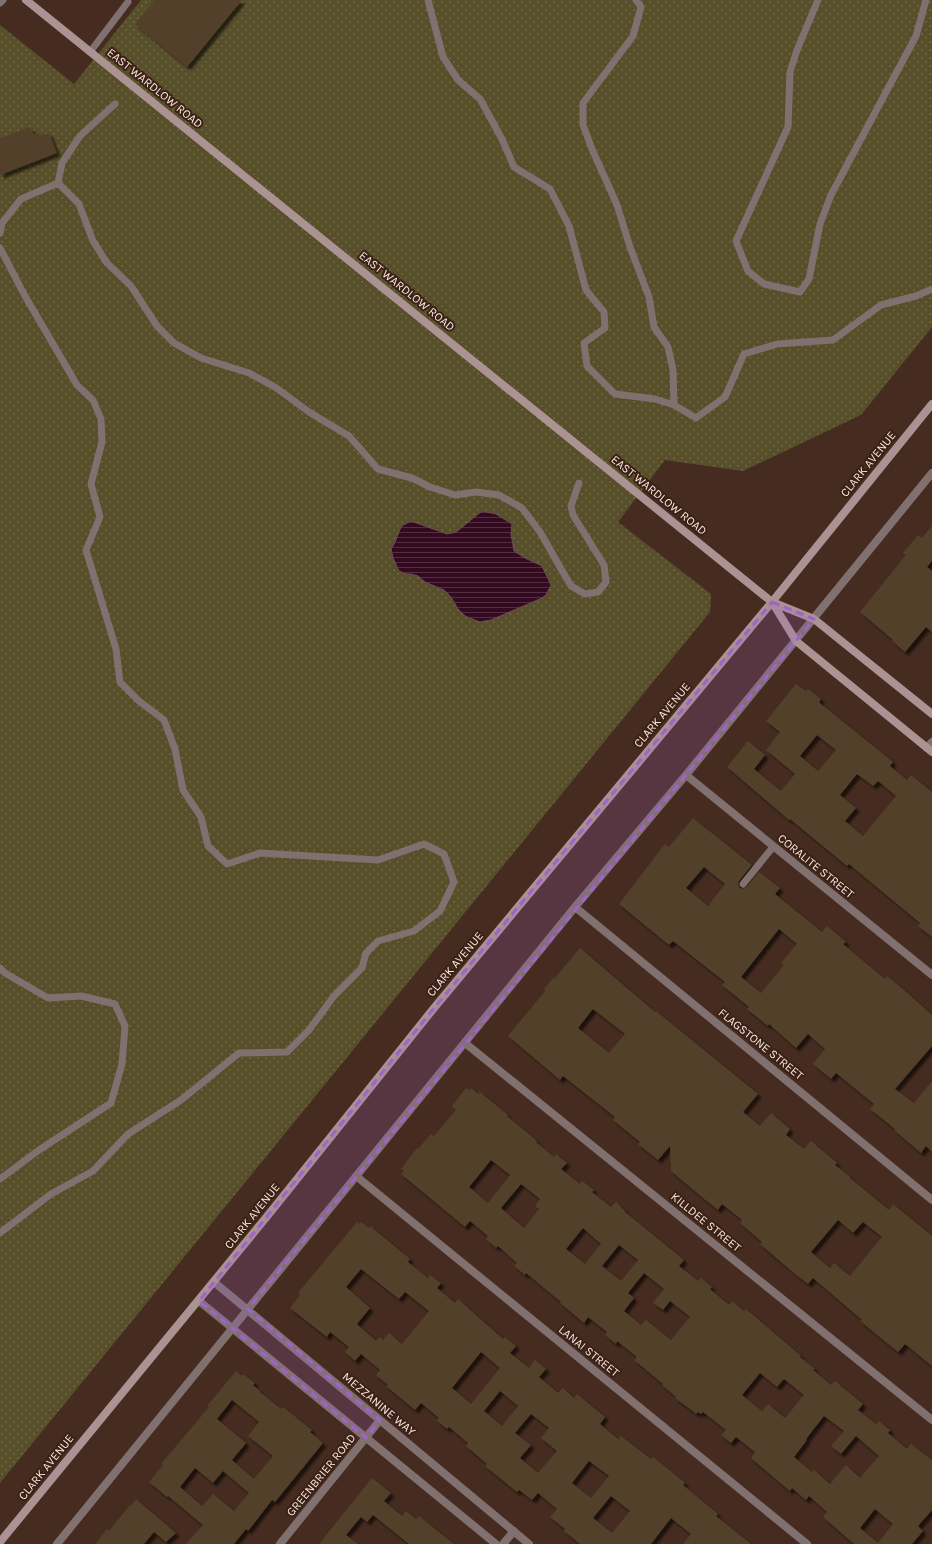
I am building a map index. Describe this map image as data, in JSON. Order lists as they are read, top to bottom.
{
  "streets": {
    "main road": ["EAST WARDLOW ROAD", "CLARK AVENUE"],
    "street": [
      "CORALITE STREET",
      "FLAGSTONE STREET",
      "KILLDEE STREET",
      "LANAI STREET",
      "MEZZANINE WAY",
      "GREENBRIER ROAD"
    ]
  },
  "crossings": [
    ["EAST WARDLOW ROAD", "CLARK AVENUE"],
    ["CLARK AVENUE", "MEZZANINE WAY"],
    ["MEZZANINE WAY", "GREENBRIER ROAD"]
  ]
}
